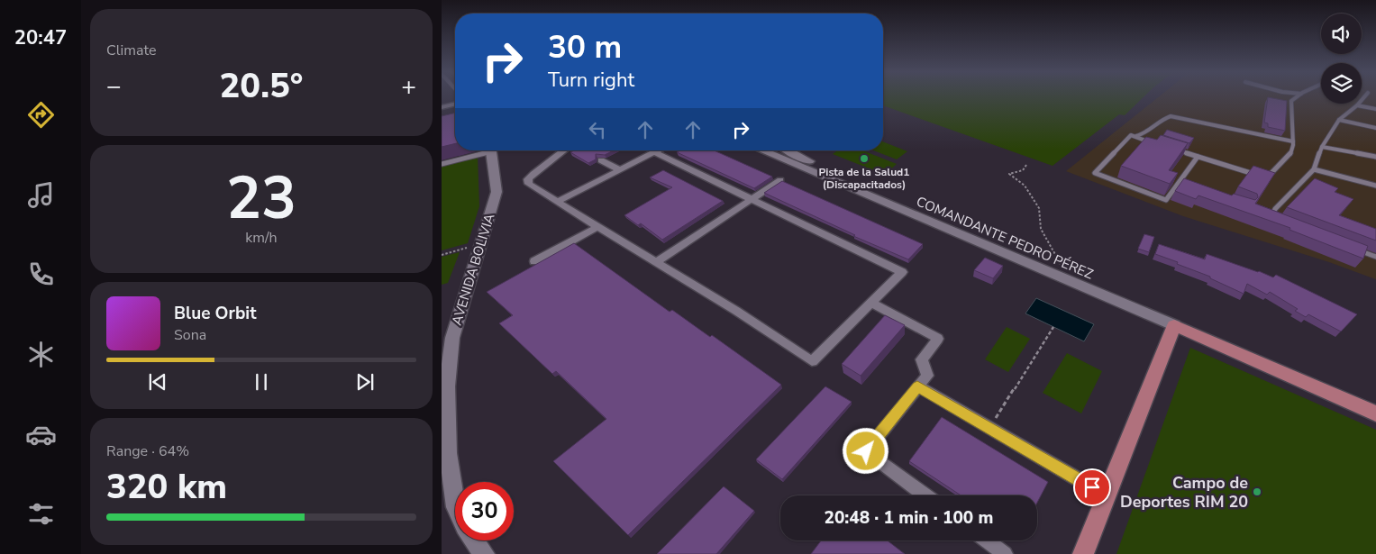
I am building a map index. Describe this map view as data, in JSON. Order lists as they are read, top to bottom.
{
  "streets": {
    "main road": ["COMANDANTE PEDRO PÉREZ", "AVENIDA BOLIVIA"]
  },
  "places": ["Pista de la Salud1 (Discapacitados)", "Campo de Deportes RIM 20"],
  "page": {
    "tabs": "20:47",
    "tile": [
      "Climate",
      ["23", "km/h"],
      ["Range · 64%", "320 km"]
    ],
    "turn": ["30 m", "Turn right"],
    "heat": ["−", "20.5°", "+"],
    "song": ["Blue Orbit", "Sona"],
    "limit": "30",
    "trip": "20:48 · 1 min · 100 m"
  }
}
